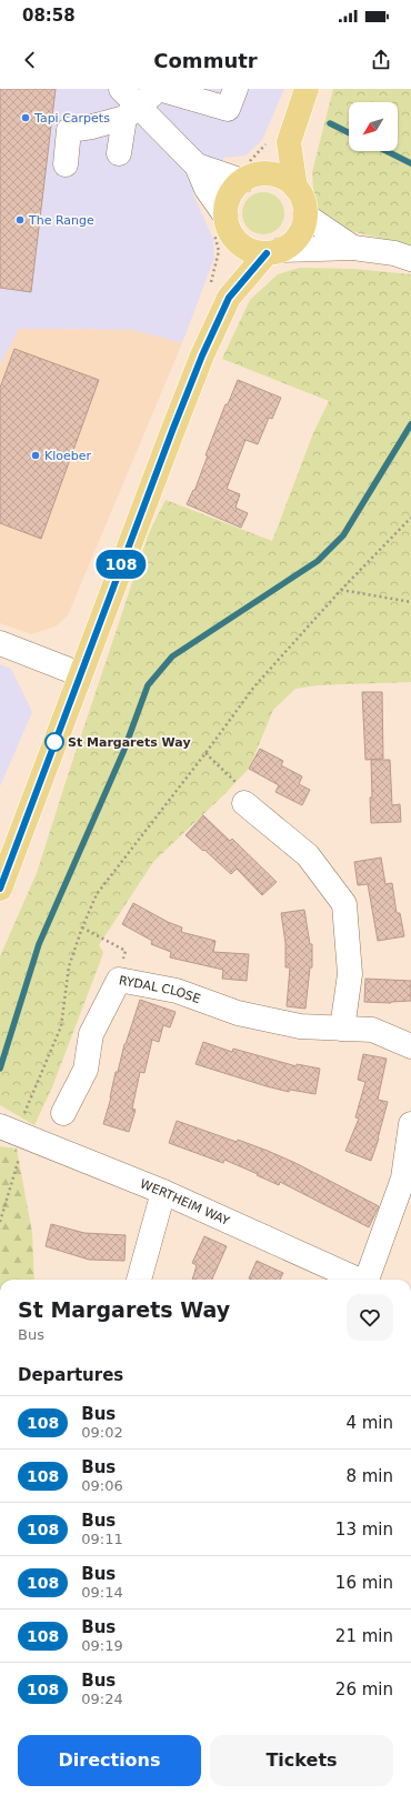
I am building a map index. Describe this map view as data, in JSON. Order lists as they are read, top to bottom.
{
  "streets": {
    "street": ["RYDAL CLOSE", "WERTHEIM WAY"]
  },
  "places": [
    "Tapi Carpets",
    "The Range",
    "Kloeber",
    "St Margarets Way"
  ],
  "lines": ["bus line 108"],
  "north": "bottom left",
  "page": {
    "status": "08:58",
    "header": "Commutr",
    "on_map": "108",
    "heading": [
      ["St Margarets Way", "Bus"],
      "Departures"
    ],
    "list": [
      {
        "mark": "108",
        "name": "Bus",
        "note": "09:02",
        "value": "4 min"
      },
      {
        "mark": "108",
        "name": "Bus",
        "note": "09:06",
        "value": "8 min"
      },
      {
        "mark": "108",
        "name": "Bus",
        "note": "09:11",
        "value": "13 min"
      },
      {
        "mark": "108",
        "name": "Bus",
        "note": "09:14",
        "value": "16 min"
      },
      {
        "mark": "108",
        "name": "Bus",
        "note": "09:19",
        "value": "21 min"
      },
      {
        "mark": "108",
        "name": "Bus",
        "note": "09:24",
        "value": "26 min"
      }
    ],
    "buttons": ["Directions", "Tickets"]
  }
}
